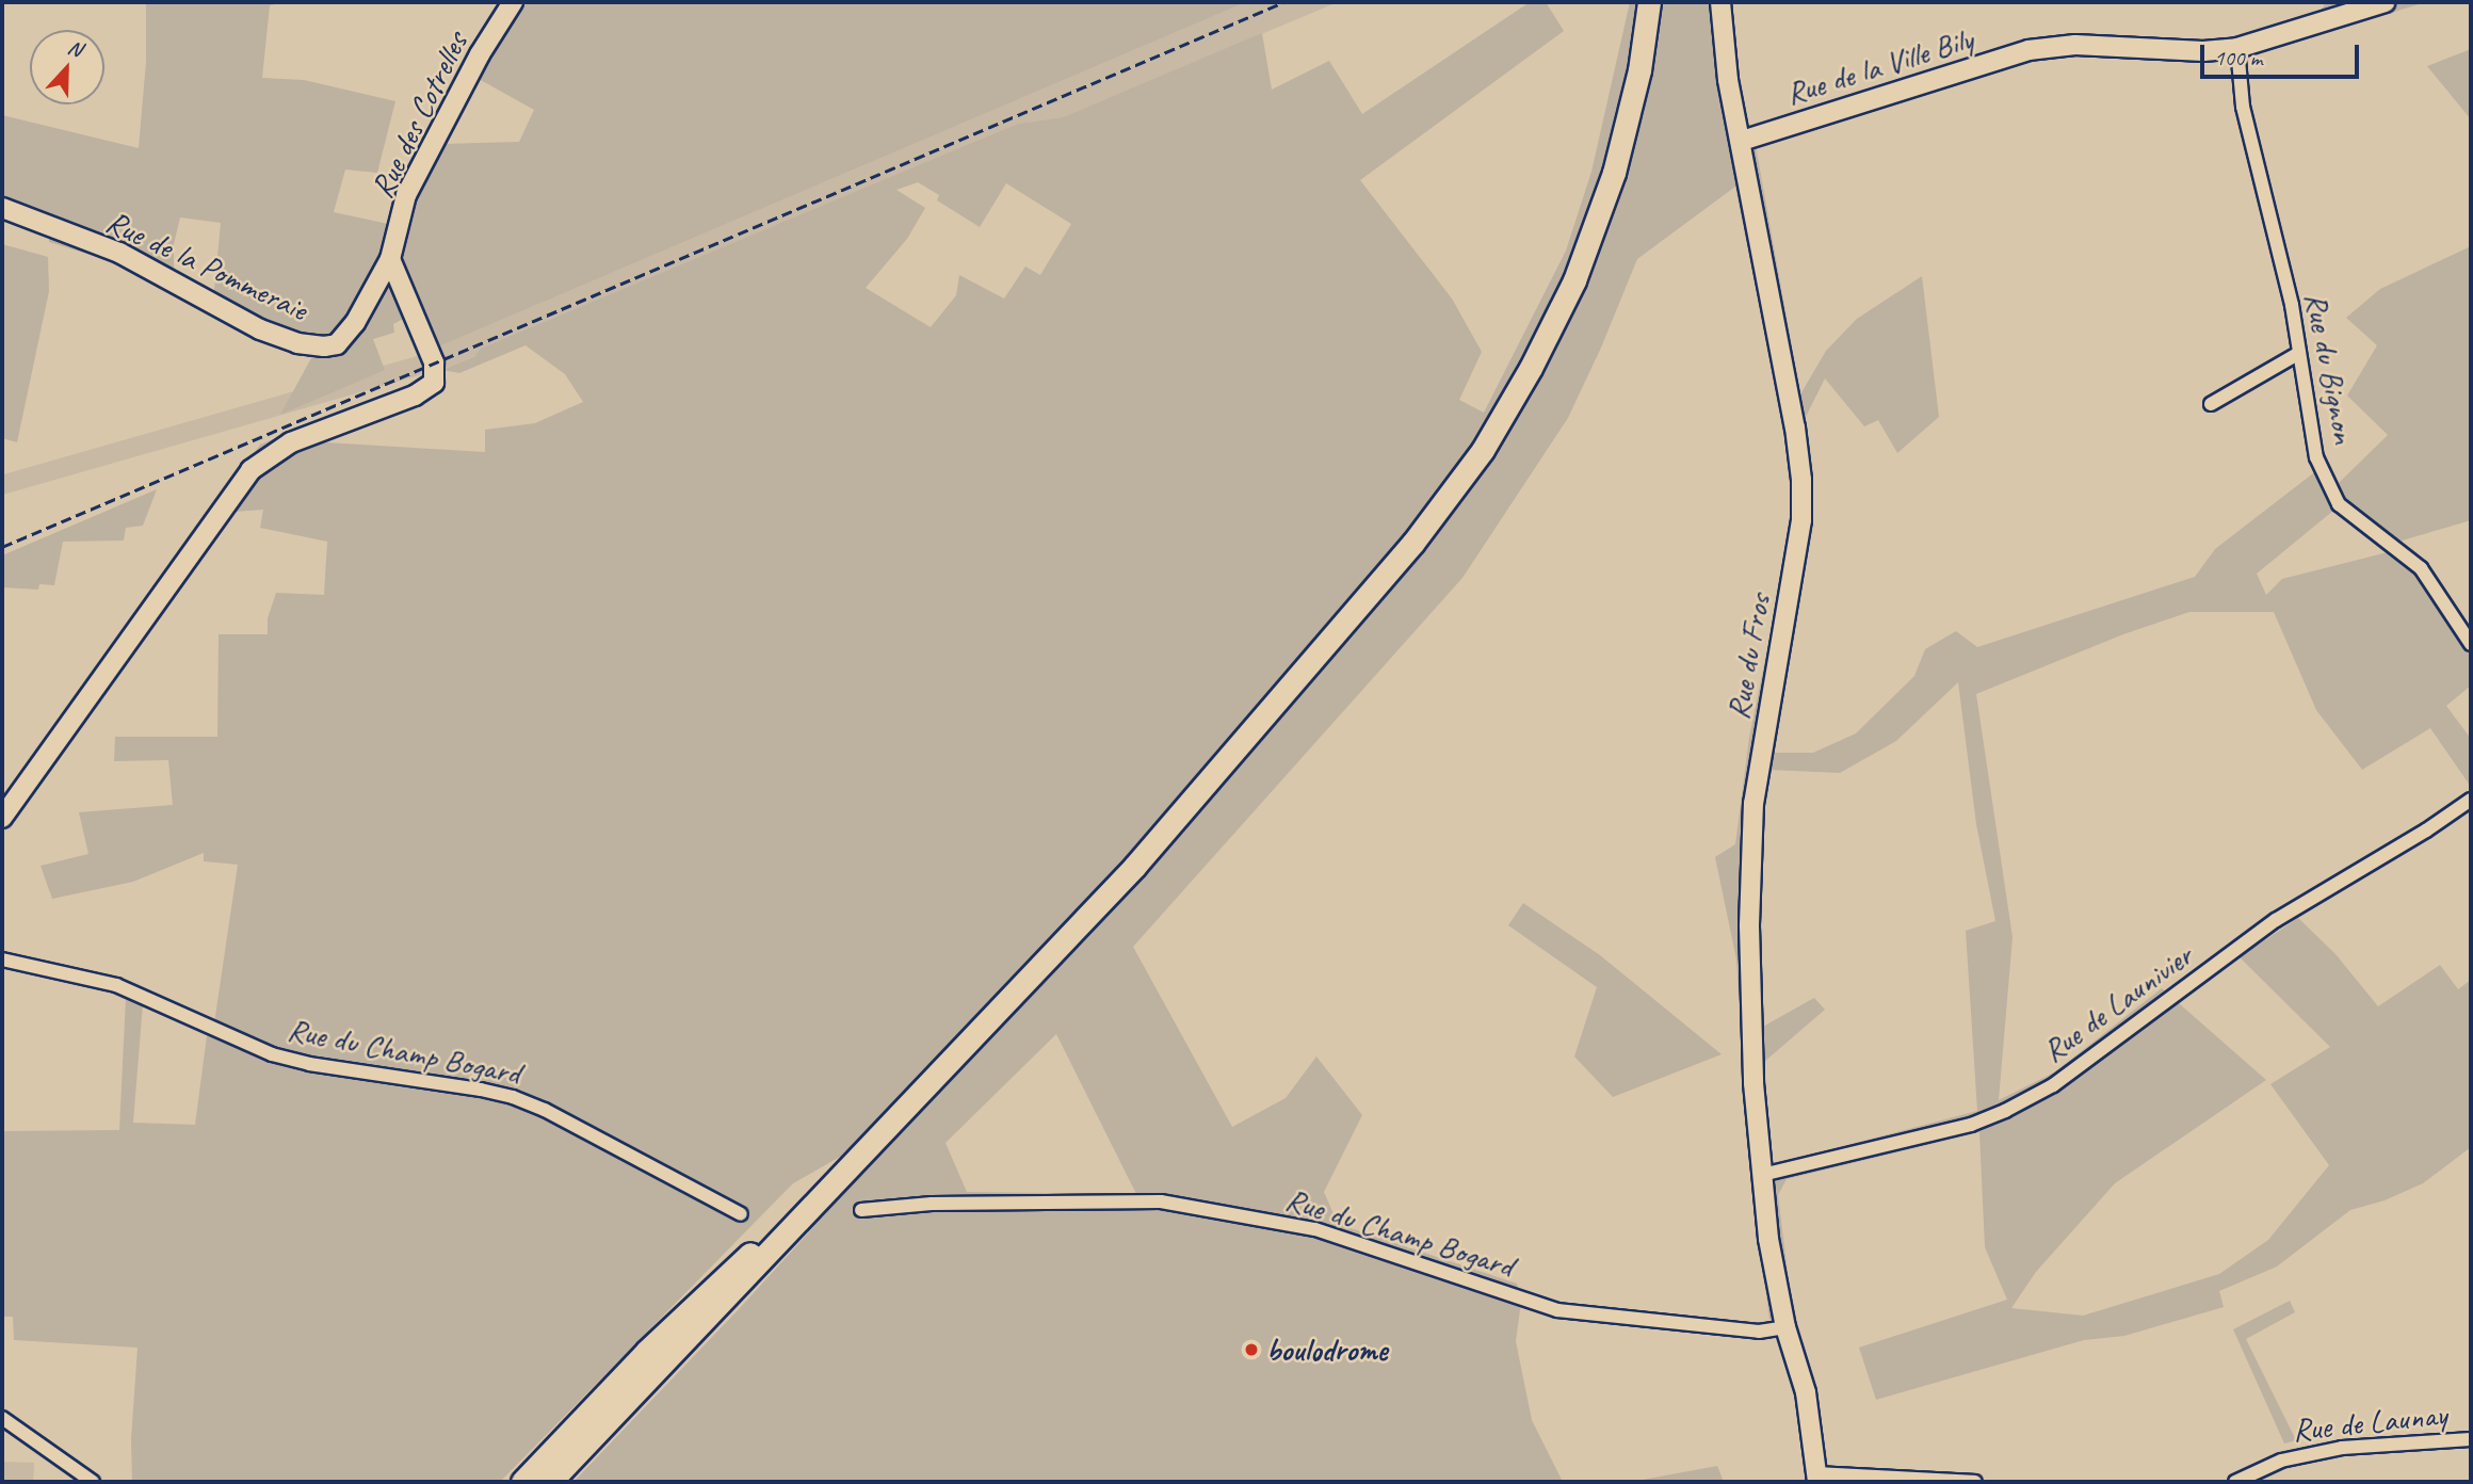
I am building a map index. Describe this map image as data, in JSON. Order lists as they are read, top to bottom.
{
  "streets": {
    "street": [
      "Rue de la Ville Bily",
      "Rue des Cotrelles",
      "Rue de la Pommeraie",
      "Rue du Bignon",
      "Rue du Fros",
      "Rue de Launivier",
      "Rue du Champ Bogard",
      "Rue de Launay"
    ]
  },
  "crossings": [
    ["Rue de la Ville Bily", "Rue du Bignon"],
    ["Rue de la Ville Bily", "Rue du Fros"],
    ["Rue des Cotrelles", "Rue de la Pommeraie"],
    ["Rue du Fros", "Rue de Launivier"],
    ["Rue du Fros", "Rue du Champ Bogard"]
  ],
  "places": ["boulodrome"],
  "scale_bar": "100 m",
  "north": "top"
}
